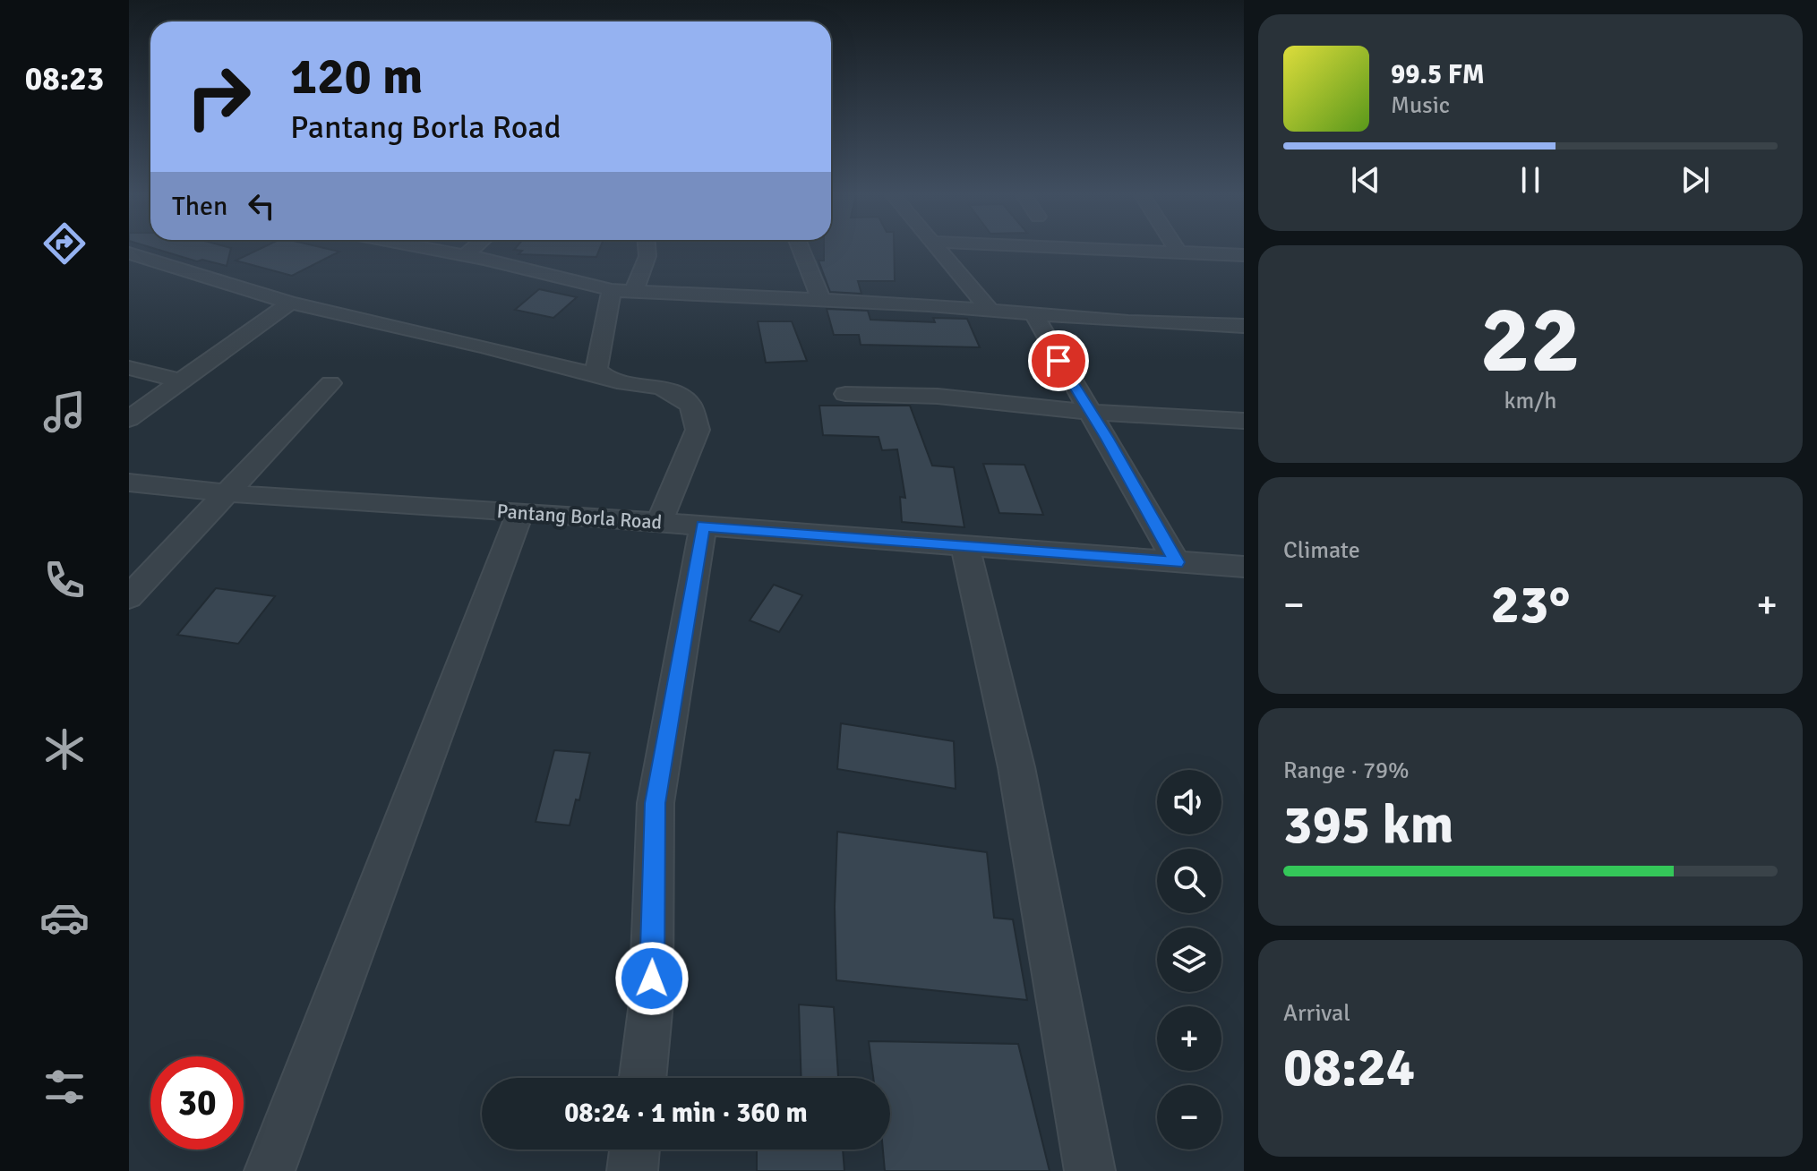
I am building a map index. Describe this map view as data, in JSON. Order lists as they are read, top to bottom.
{
  "streets": {
    "street": ["Pantang Borla Road"]
  },
  "page": {
    "tabs": "08:23",
    "turn": ["120 m", "Pantang Borla Road"],
    "song": ["99.5 FM", "Music"],
    "then": "Then",
    "tile": [
      ["22", "km/h"],
      "Climate",
      ["Range · 79%", "395 km"],
      ["Arrival", "08:24"]
    ],
    "heat": ["−", "23°", "+"],
    "map_buttons": ["+", "−"],
    "limit": "30",
    "trip": "08:24 · 1 min · 360 m"
  }
}
